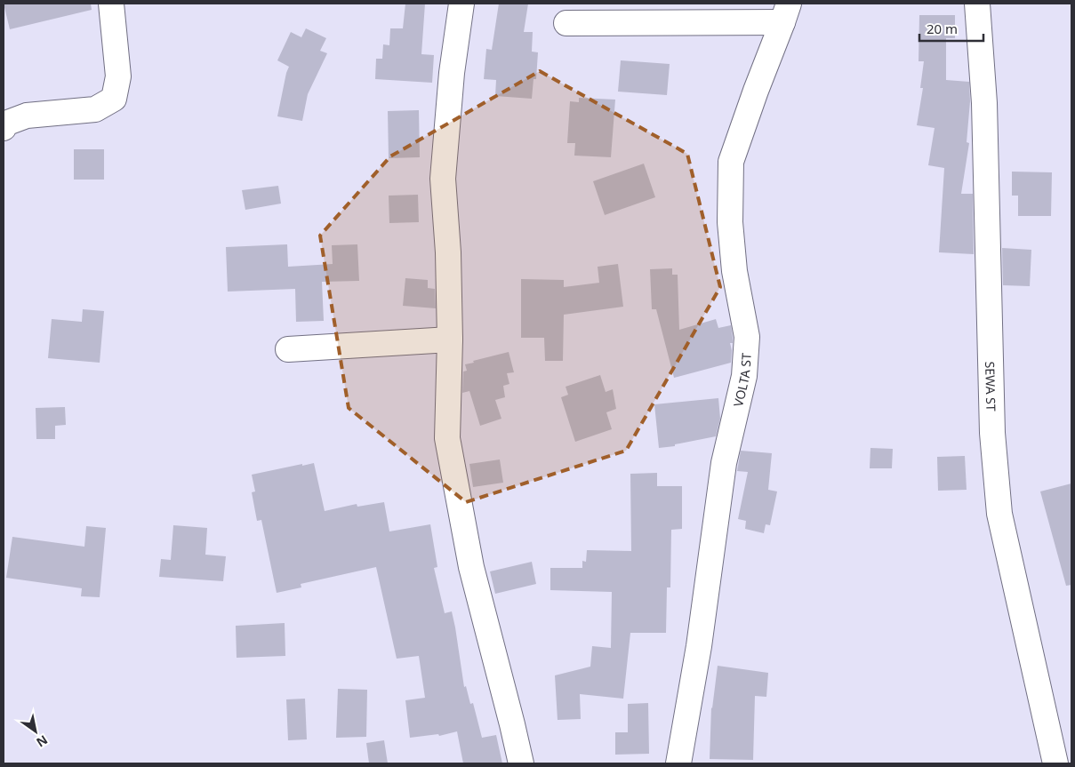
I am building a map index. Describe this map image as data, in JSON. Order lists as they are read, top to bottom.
{
  "streets": {
    "street": ["VOLTA ST", "SEWA ST"]
  },
  "scale_bar": "20 m",
  "north": "bottom right"
}
